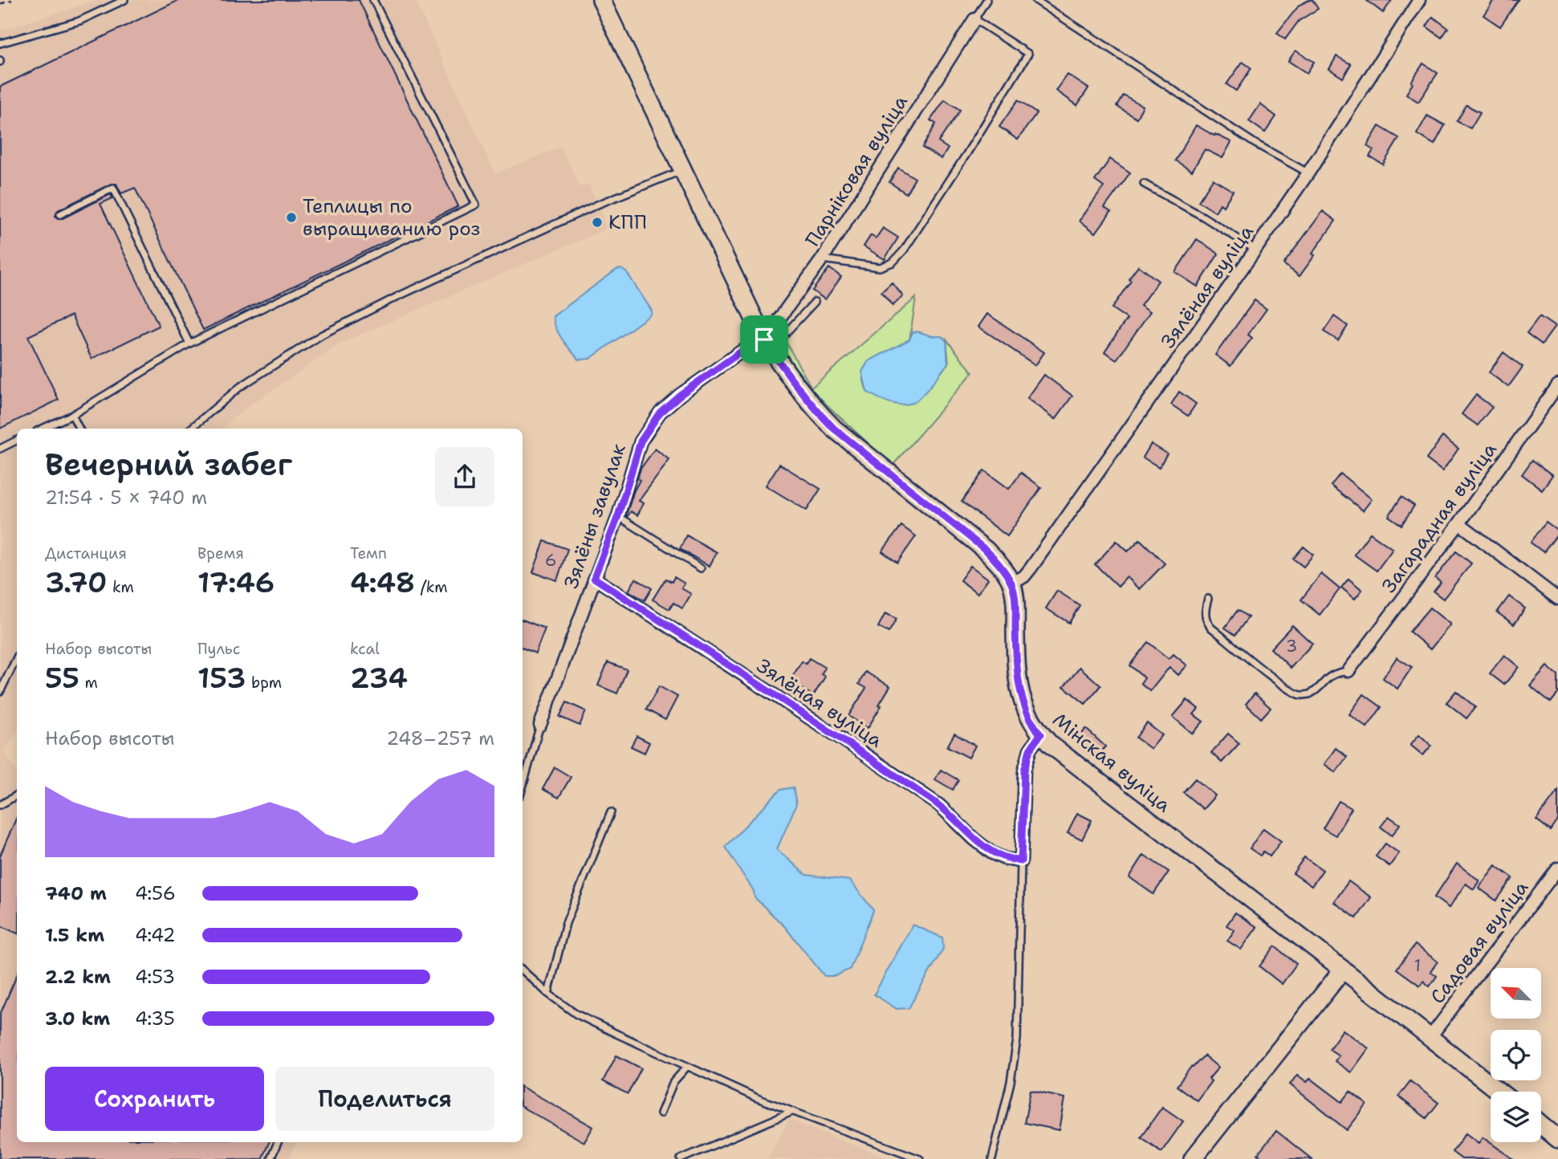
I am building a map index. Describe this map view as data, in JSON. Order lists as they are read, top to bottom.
{
  "streets": {
    "street": [
      "Парніковая вуліца",
      "Зялёная вуліца",
      "Зялёны завулак",
      "Загарадная вуліца",
      "Мінская вуліца",
      "Садовая вуліца"
    ]
  },
  "crossings": [
    ["Парніковая вуліца", "Зялёны завулак"],
    ["Парніковая вуліца", "Мінская вуліца"],
    ["Зялёная вуліца", "Зялёны завулак"],
    ["Зялёная вуліца", "Мінская вуліца"],
    ["Зялёны завулак", "Мінская вуліца"],
    ["Мінская вуліца", "Садовая вуліца"]
  ],
  "places": ["Теплицы по выращиванию роз", "КПП"],
  "house_numbers": ["6", "3", "1"],
  "north": "top left",
  "page": {
    "heading": ["Вечерний забег", "21:54 · 5 × 740 m"],
    "stats": [
      ["Дистанция", "3.70 km"],
      ["Время", "17:46"],
      ["Темп", "4:48 /km"],
      ["Набор высоты", "55 m"],
      ["Пульс", "153 bpm"],
      ["kcal", "234"]
    ],
    "chart": ["Набор высоты", "248–257 m"],
    "list": [
      {
        "name": "740 m",
        "note": "4:56"
      },
      {
        "name": "1.5 km",
        "note": "4:42"
      },
      {
        "name": "2.2 km",
        "note": "4:53"
      },
      {
        "name": "3.0 km",
        "note": "4:35"
      }
    ],
    "buttons": ["Сохранить", "Поделиться"]
  }
}
